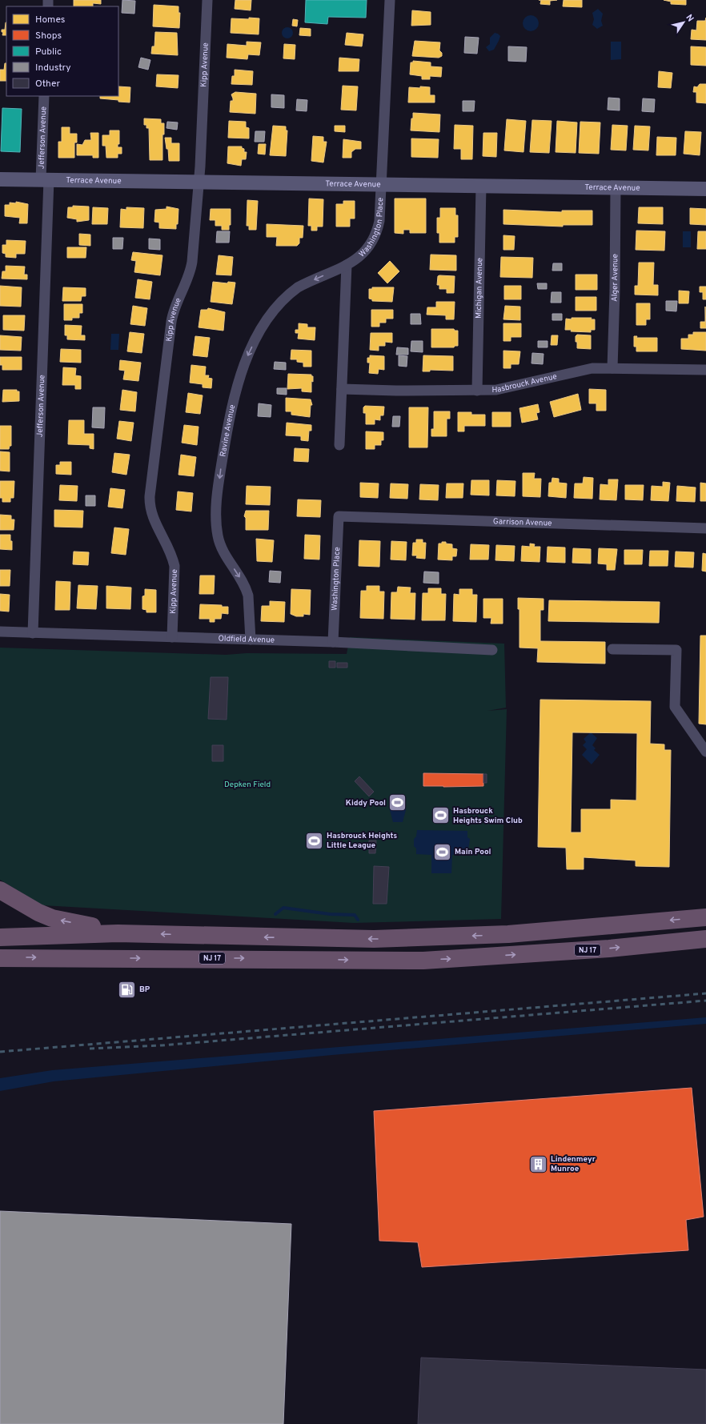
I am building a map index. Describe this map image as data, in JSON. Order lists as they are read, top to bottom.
{
  "streets": {
    "highway": ["NJ 17"],
    "main road": ["Terrace Avenue"],
    "street": [
      "Kipp Avenue",
      "Jefferson Avenue",
      "Washington Place",
      "Alger Avenue",
      "Michigan Avenue",
      "Hasbrouck Avenue",
      "Ravine Avenue",
      "Garrison Avenue",
      "Oldfield Avenue"
    ]
  },
  "crossings": [
    ["Kipp Avenue", "Terrace Avenue"],
    ["Kipp Avenue", "Oldfield Avenue"],
    ["Jefferson Avenue", "Terrace Avenue"],
    ["Jefferson Avenue", "Oldfield Avenue"],
    ["Terrace Avenue", "Washington Place"],
    ["Terrace Avenue", "Alger Avenue"],
    ["Terrace Avenue", "Michigan Avenue"],
    ["Washington Place", "Ravine Avenue"],
    ["Washington Place", "Garrison Avenue"],
    ["Washington Place", "Oldfield Avenue"],
    ["Alger Avenue", "Hasbrouck Avenue"],
    ["Michigan Avenue", "Hasbrouck Avenue"],
    ["Ravine Avenue", "Oldfield Avenue"]
  ],
  "one_way": ["Ravine Avenue"],
  "parks": ["Depken Field"],
  "places": {
    "sports": [
      "Kiddy Pool",
      "Hasbrouck Heights Swim Club",
      "Hasbrouck Heights Little League",
      "Main Pool"
    ],
    "fuel station": ["BP"],
    "building": ["Lindenmeyr Munroe"]
  },
  "legend": [
    "Homes",
    "Shops",
    "Public",
    "Industry",
    "Other"
  ],
  "north": "top right"
}
